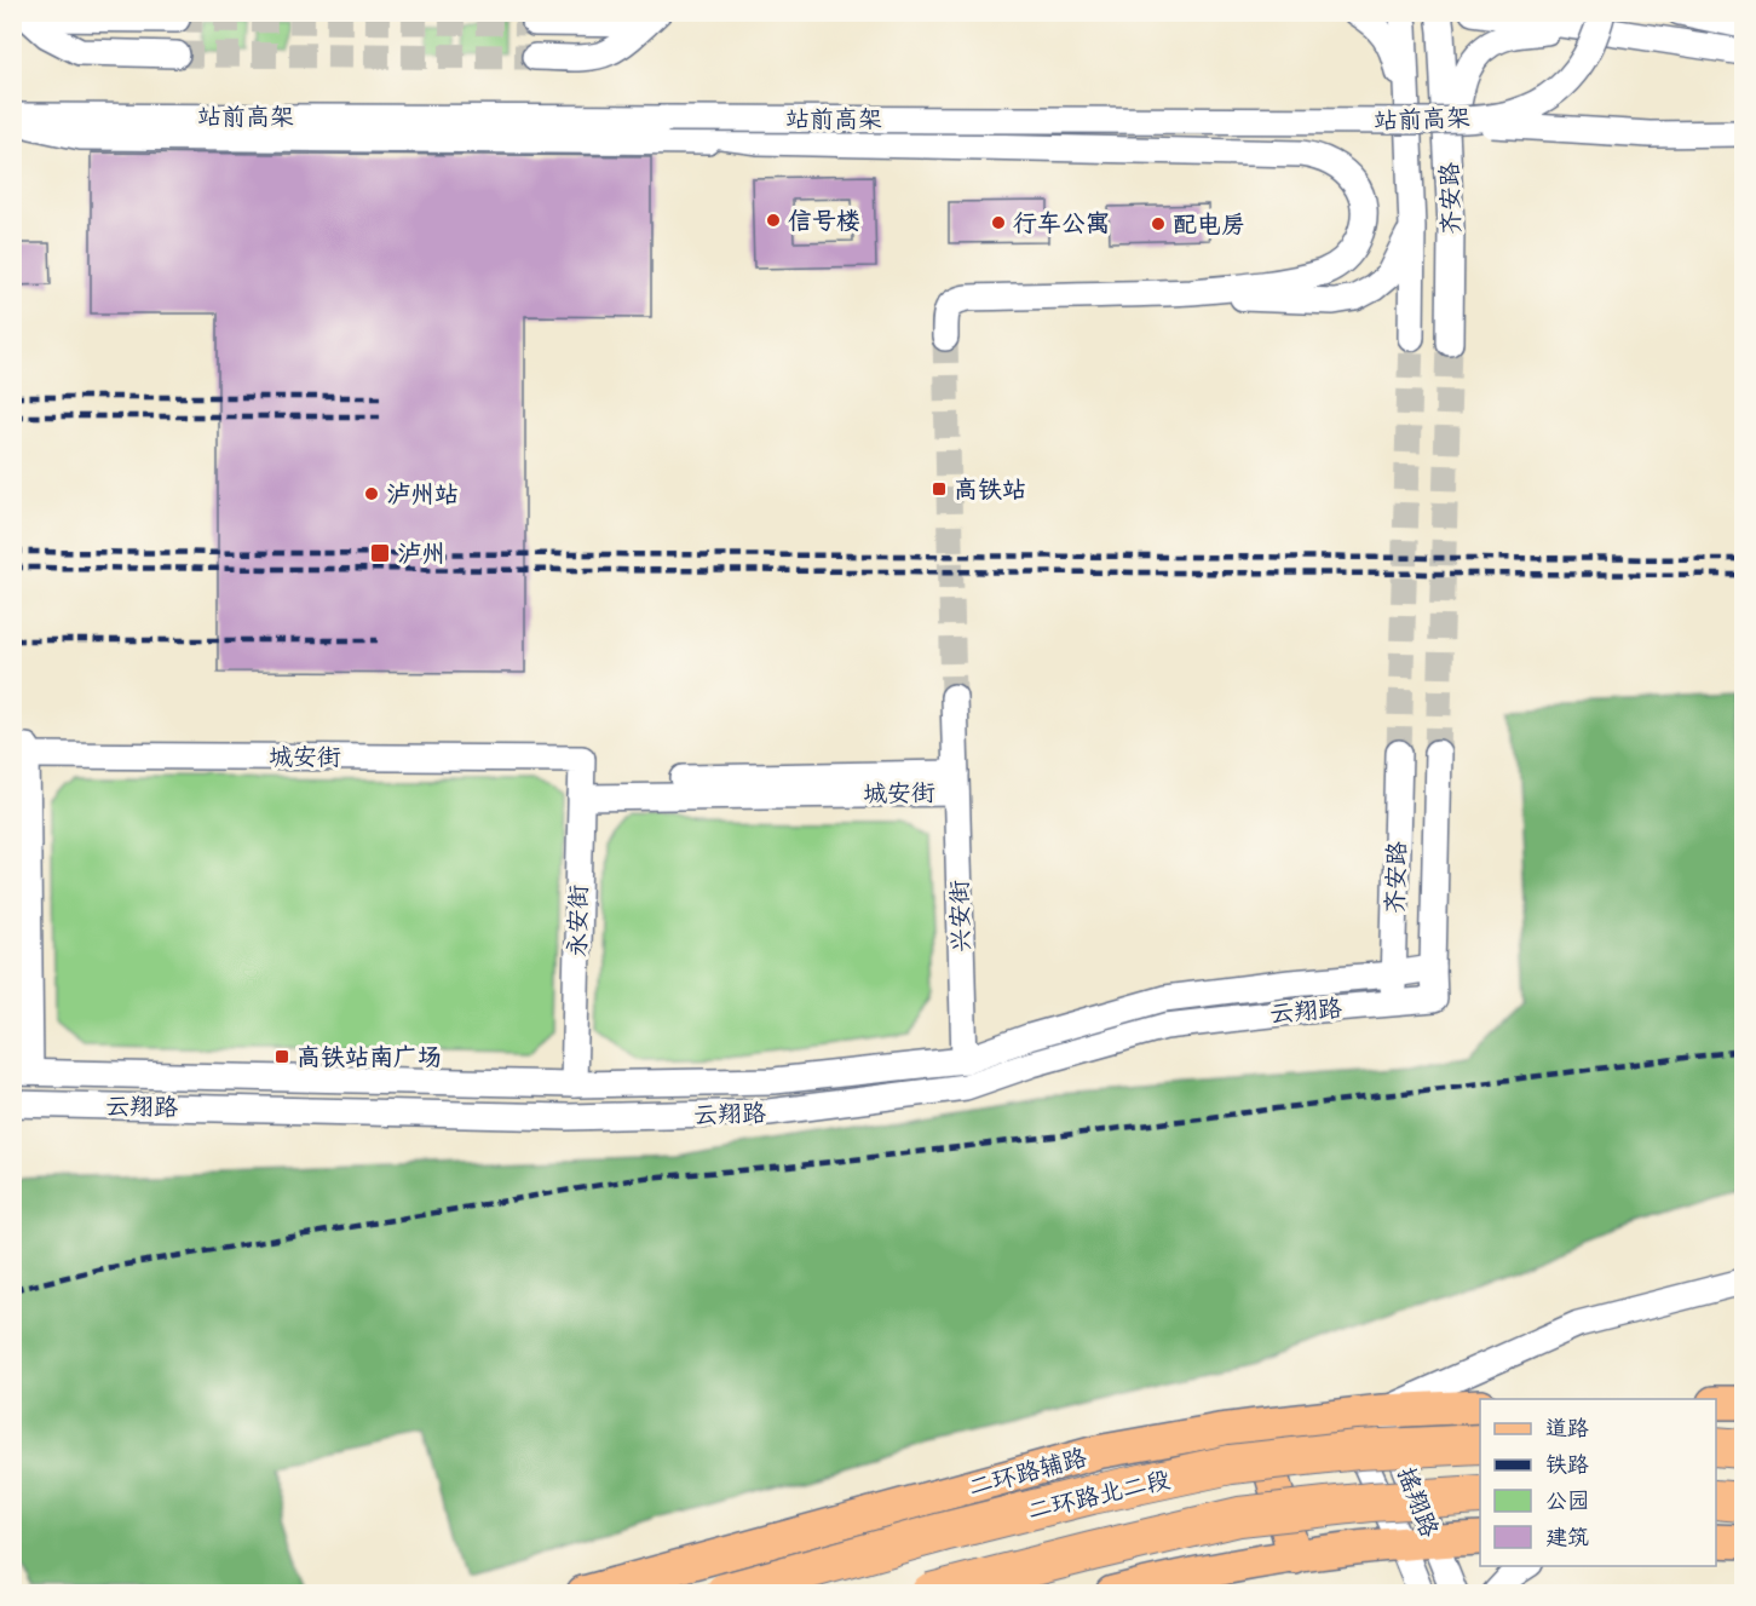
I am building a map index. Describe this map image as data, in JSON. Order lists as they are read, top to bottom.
{
  "streets": {
    "highway": ["二环路北二段"],
    "main road": ["二环路辅路"],
    "street": [
      "站前高架",
      "齐安路",
      "城安街",
      "兴安街",
      "永安街",
      "云翔路",
      "摇翔路"
    ]
  },
  "crossings": [
    ["齐安路", "云翔路"],
    ["城安街", "兴安街"],
    ["城安街", "永安街"],
    ["兴安街", "云翔路"],
    ["永安街", "云翔路"],
    ["二环路辅路", "摇翔路"]
  ],
  "places": {
    "other": [
      "信号楼",
      "行车公寓",
      "配电房",
      "泸州站"
    ],
    "transit": ["高铁站", "泸州", "高铁站南广场"]
  },
  "legend": [
    "道路",
    "铁路",
    "公园",
    "建筑"
  ]
}
